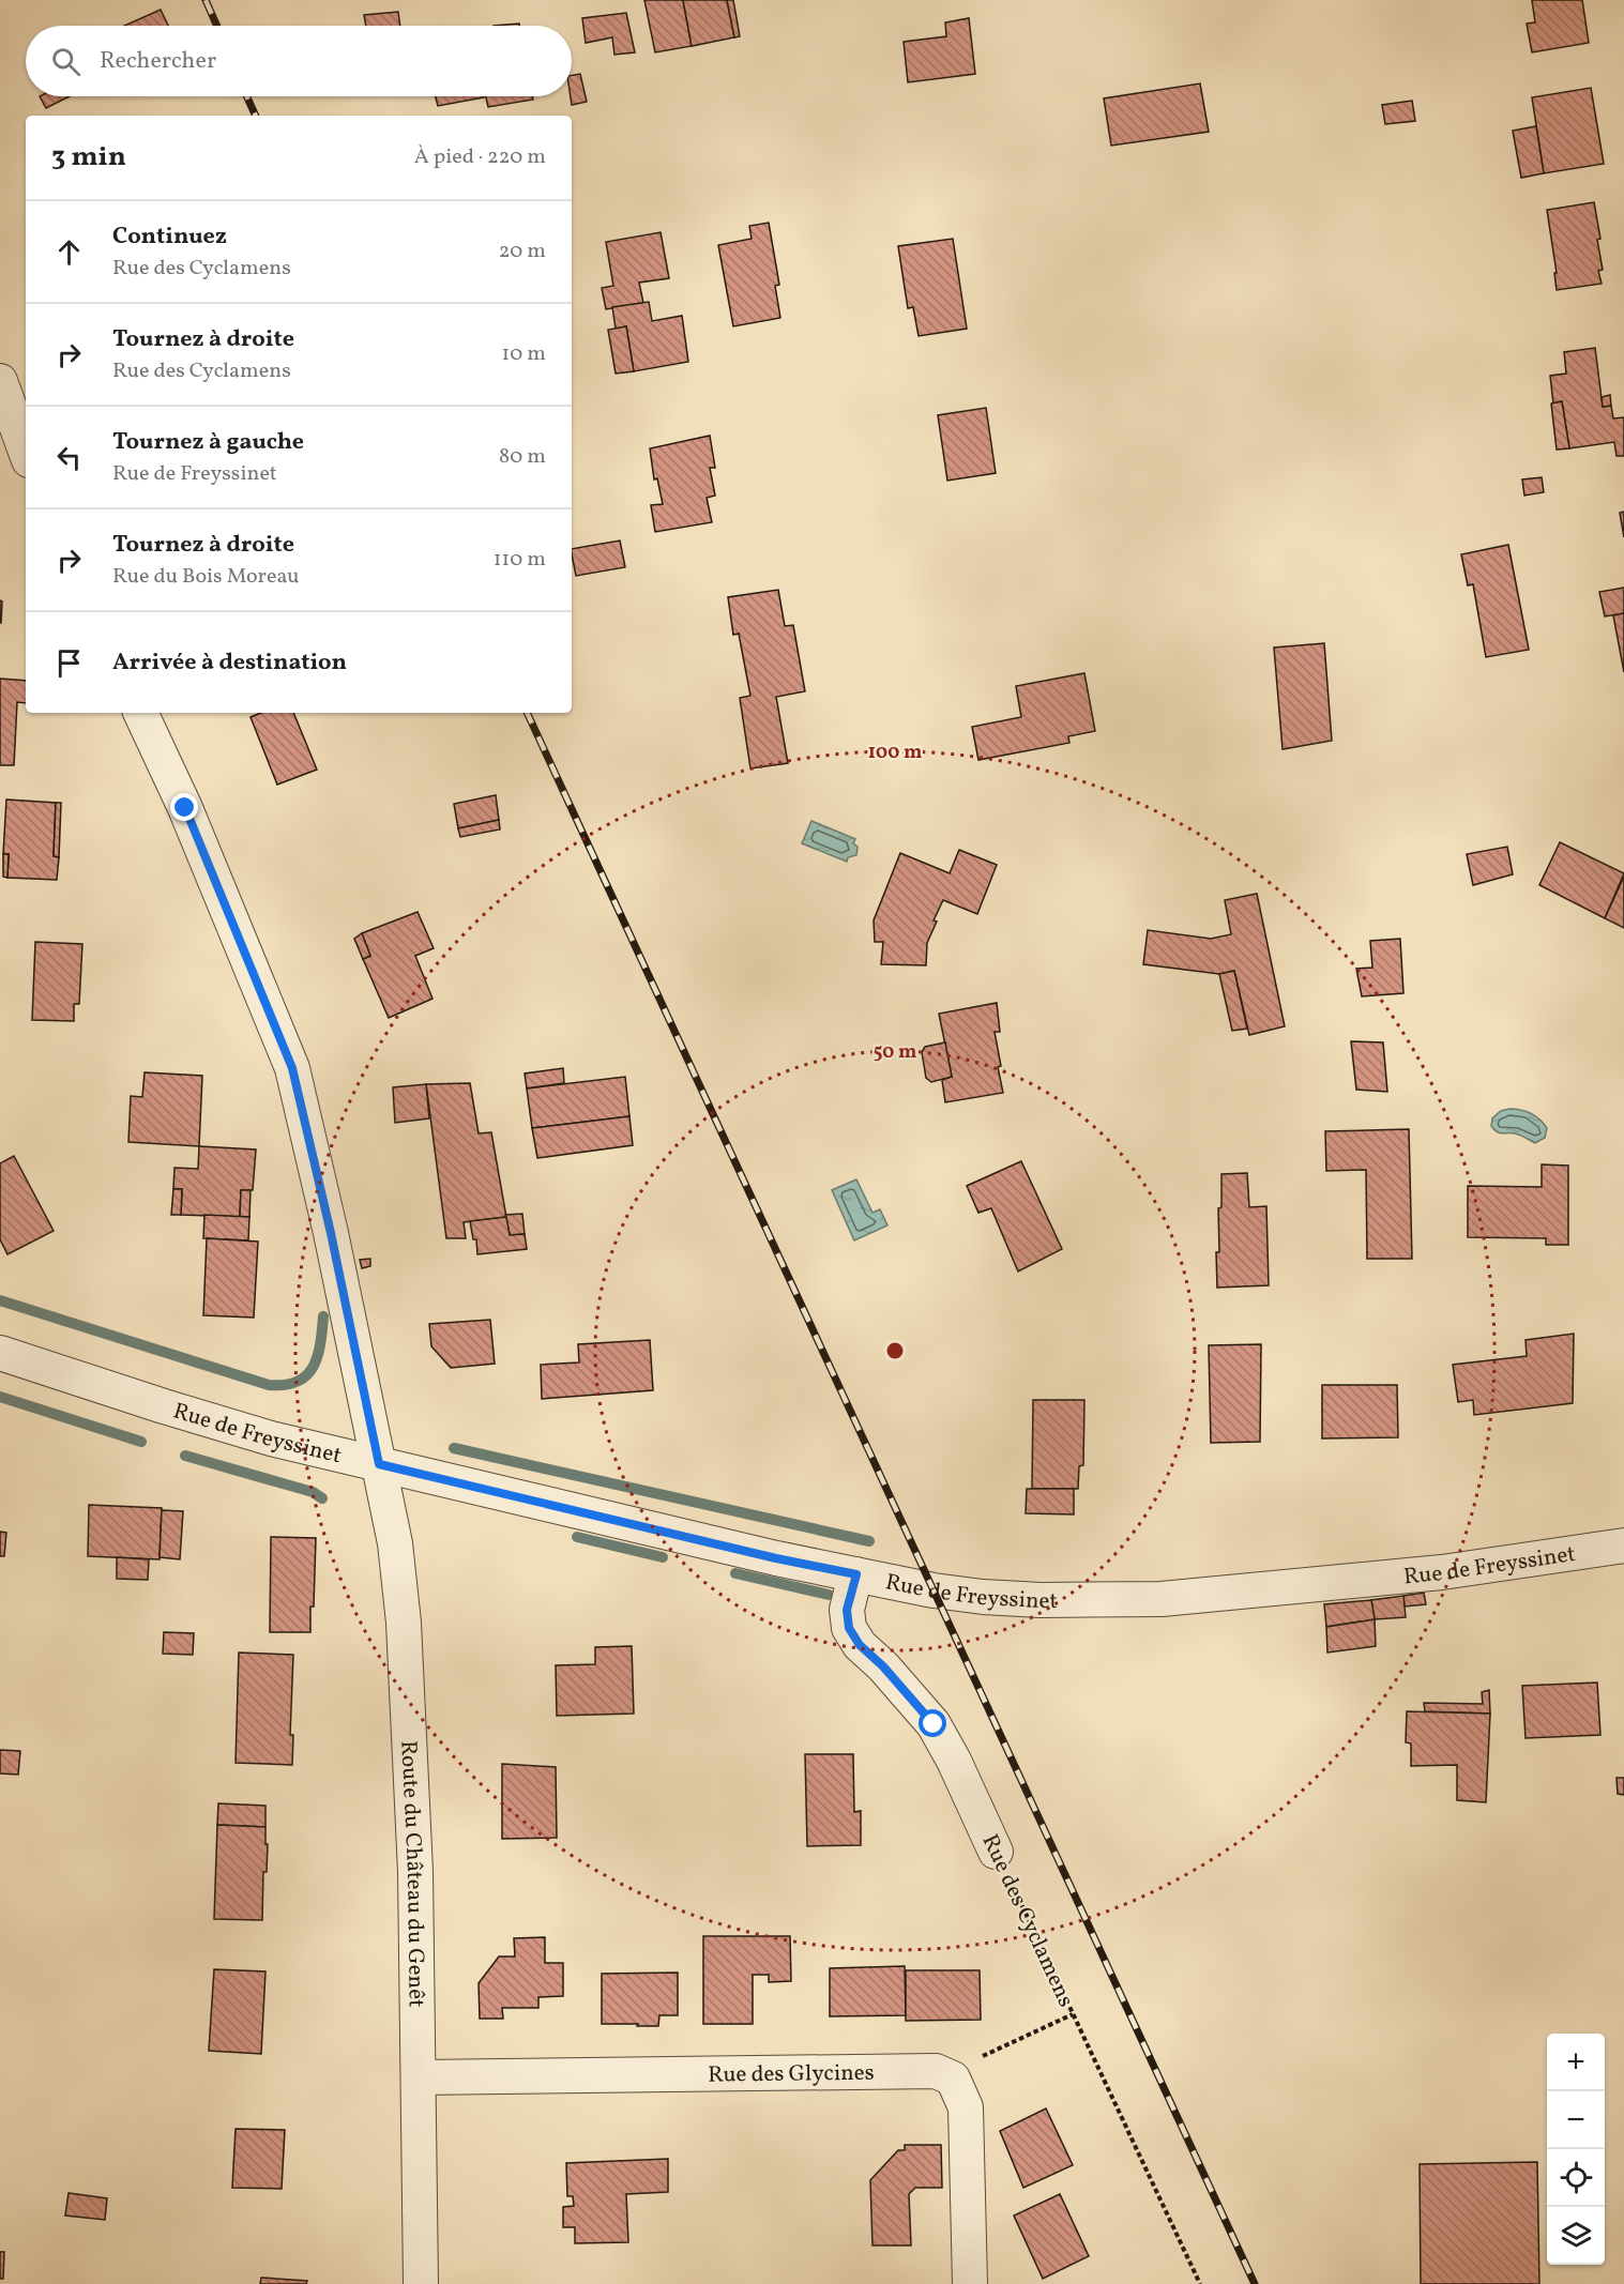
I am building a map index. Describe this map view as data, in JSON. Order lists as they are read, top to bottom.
{
  "streets": {
    "street": [
      "Rue de Freyssinet",
      "Route du Château du Genêt",
      "Rue des Cyclamens",
      "Rue des Glycines"
    ]
  },
  "crossings": [
    ["Rue de Freyssinet", "Route du Château du Genêt"],
    ["Rue de Freyssinet", "Rue des Cyclamens"],
    ["Route du Château du Genêt", "Rue des Glycines"]
  ],
  "page": {
    "search": "Rechercher",
    "heading": ["3 min", "À pied · 220 m"],
    "list": [
      ["Continuez", "Rue des Cyclamens", "20 m"],
      ["Tournez à droite", "Rue des Cyclamens", "10 m"],
      ["Tournez à gauche", "Rue de Freyssinet", "80 m"],
      ["Tournez à droite", "Rue du Bois Moreau", "110 m"],
      "Arrivée à destination"
    ],
    "map_buttons": ["+", "−"]
  },
  "rings": ["100 m", "50 m"]
}
